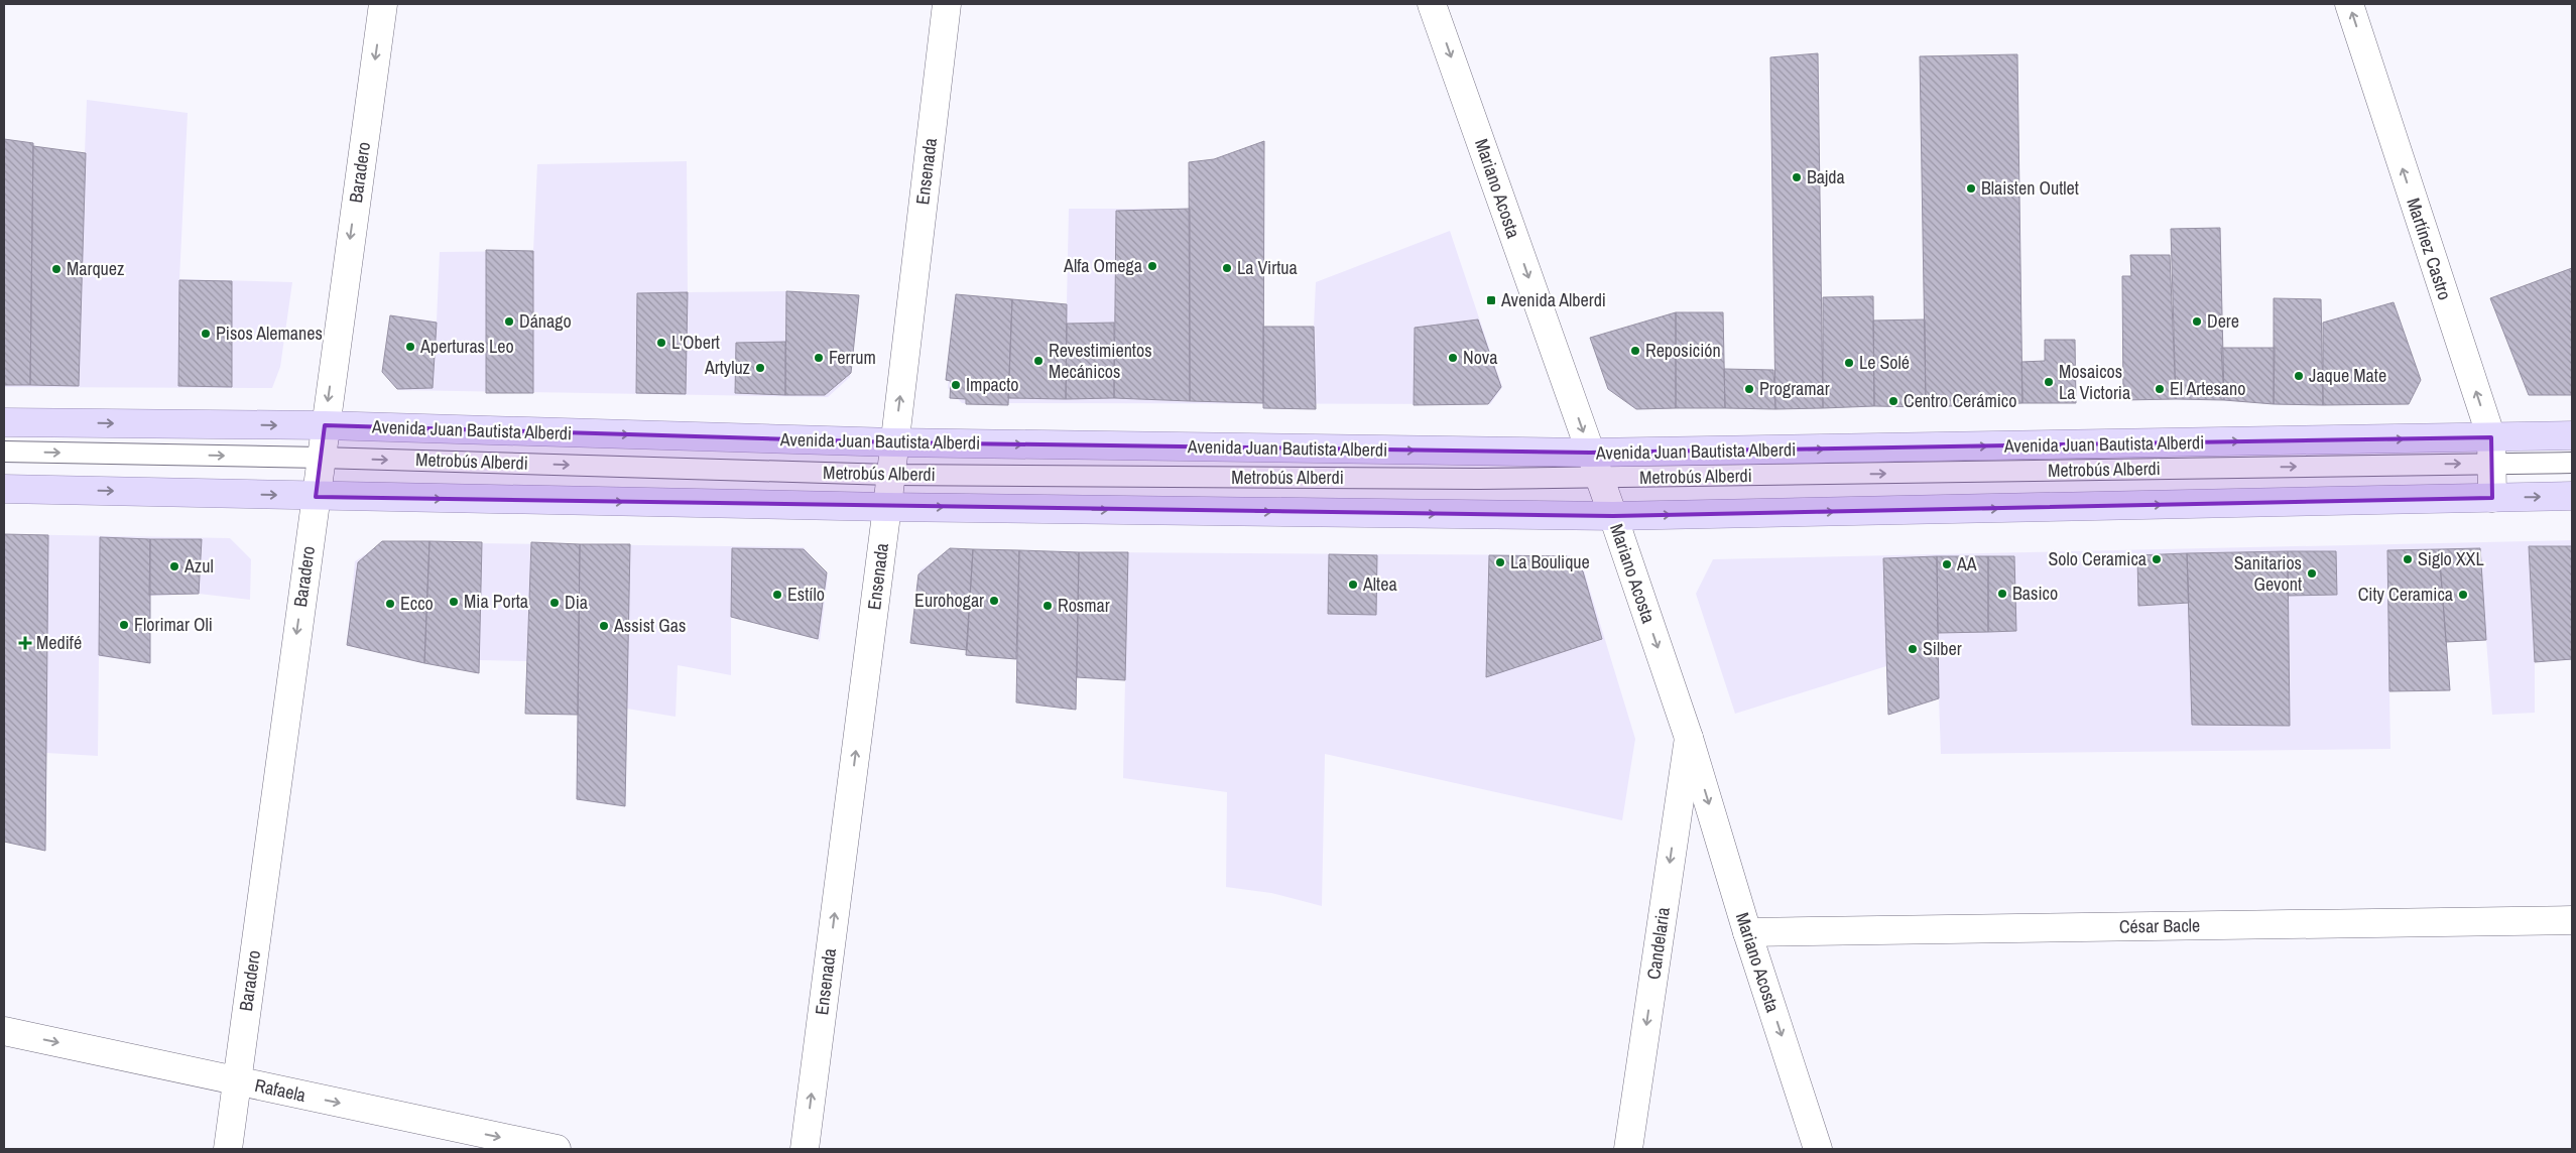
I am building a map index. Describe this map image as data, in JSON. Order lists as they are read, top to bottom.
{
  "streets": {
    "main road": ["Avenida Juan Bautista Alberdi"],
    "street": [
      "Ensenada",
      "Baradero",
      "Mariano Acosta",
      "Martínez Castro",
      "César Bacle",
      "Candelaria",
      "Rafaela"
    ],
    "lane": ["Metrobús Alberdi"]
  },
  "crossings": [
    ["Ensenada", "Avenida Juan Bautista Alberdi"],
    ["Ensenada", "Metrobús Alberdi"],
    ["Baradero", "Avenida Juan Bautista Alberdi"],
    ["Baradero", "Metrobús Alberdi"],
    ["Baradero", "Rafaela"],
    ["Mariano Acosta", "Avenida Juan Bautista Alberdi"],
    ["Mariano Acosta", "Metrobús Alberdi"],
    ["Mariano Acosta", "César Bacle"],
    ["Mariano Acosta", "Candelaria"],
    ["Martínez Castro", "Avenida Juan Bautista Alberdi"],
    ["Martínez Castro", "Metrobús Alberdi"],
    ["Avenida Juan Bautista Alberdi", "Metrobús Alberdi"]
  ],
  "one_way": [
    "Ensenada",
    "Baradero",
    "Mariano Acosta",
    "Martínez Castro",
    "Metrobús Alberdi",
    "Candelaria",
    "Rafaela"
  ],
  "places": {
    "other": [
      "Bajda",
      "Blaisten Outlet",
      "Alfa Omega",
      "La Virtua",
      "Marquez",
      "Dánago",
      "Dere",
      "Pisos Alemanes",
      "L'Obert",
      "Aperturas Leo",
      "Reposición",
      "Ferrum",
      "Nova",
      "Revestimientos Mecánicos",
      "Le Solé",
      "Artyluz",
      "Jaque Mate",
      "Mosaicos La Victoria",
      "Impacto",
      "Programar",
      "El Artesano",
      "Centro Cerámico",
      "Solo Ceramica",
      "Siglo XXL",
      "La Boulique",
      "AA",
      "Azul",
      "Sanitarios Gevont",
      "Altea",
      "Basico",
      "Estílo",
      "City Ceramica",
      "Eurohogar",
      "Mia Porta",
      "Dia",
      "Ecco",
      "Rosmar",
      "Florimar Oli",
      "Assist Gas",
      "Silber"
    ],
    "transit": ["Avenida Alberdi"],
    "health": ["Medifé"]
  }
}
